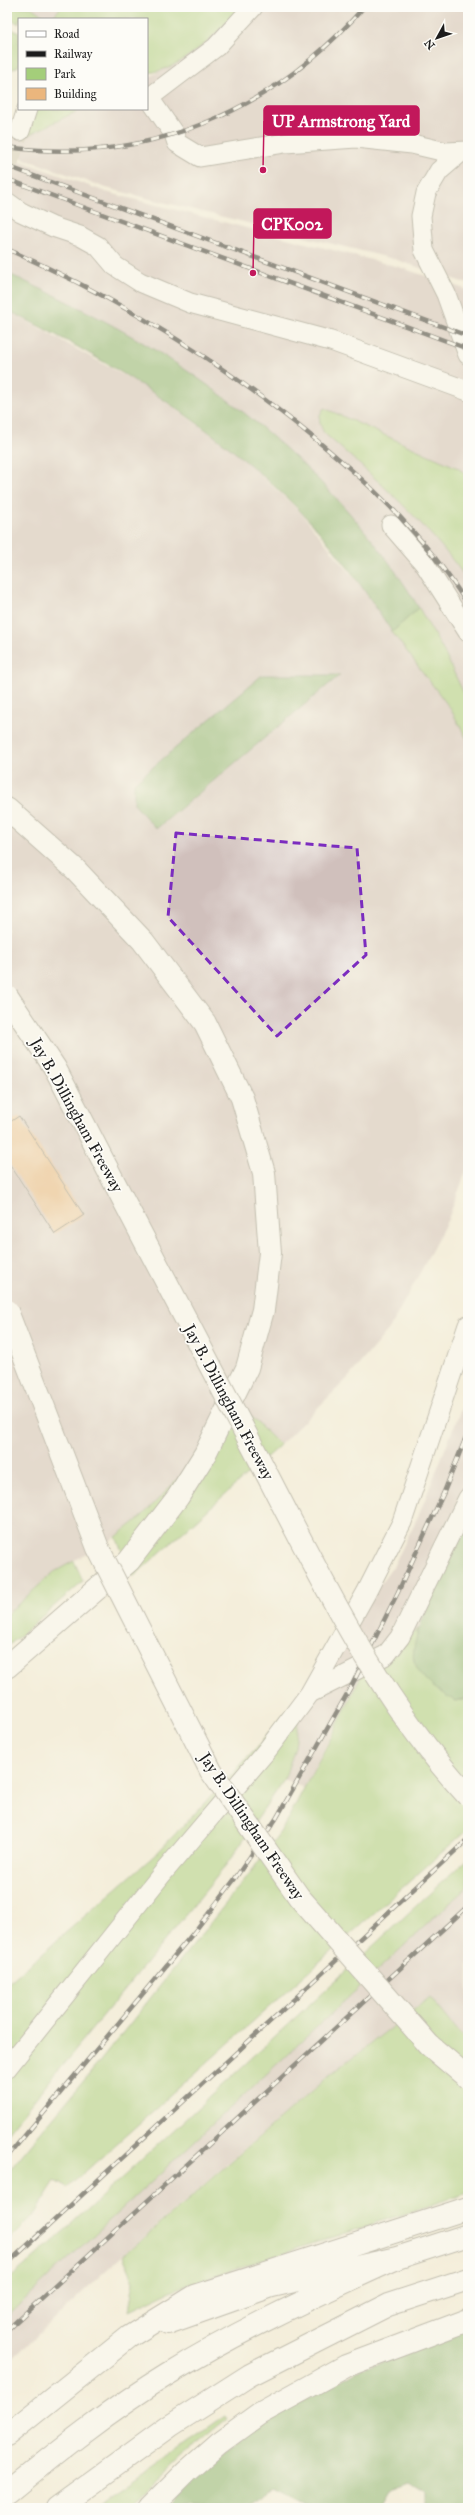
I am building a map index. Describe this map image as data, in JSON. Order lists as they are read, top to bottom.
{
  "streets": {
    "highway": ["Jay B. Dillingham Freeway"]
  },
  "places": ["UP Armstrong Yard", "CPK002"],
  "legend": [
    "Road",
    "Railway",
    "Park",
    "Building"
  ],
  "north": "bottom left"
}
